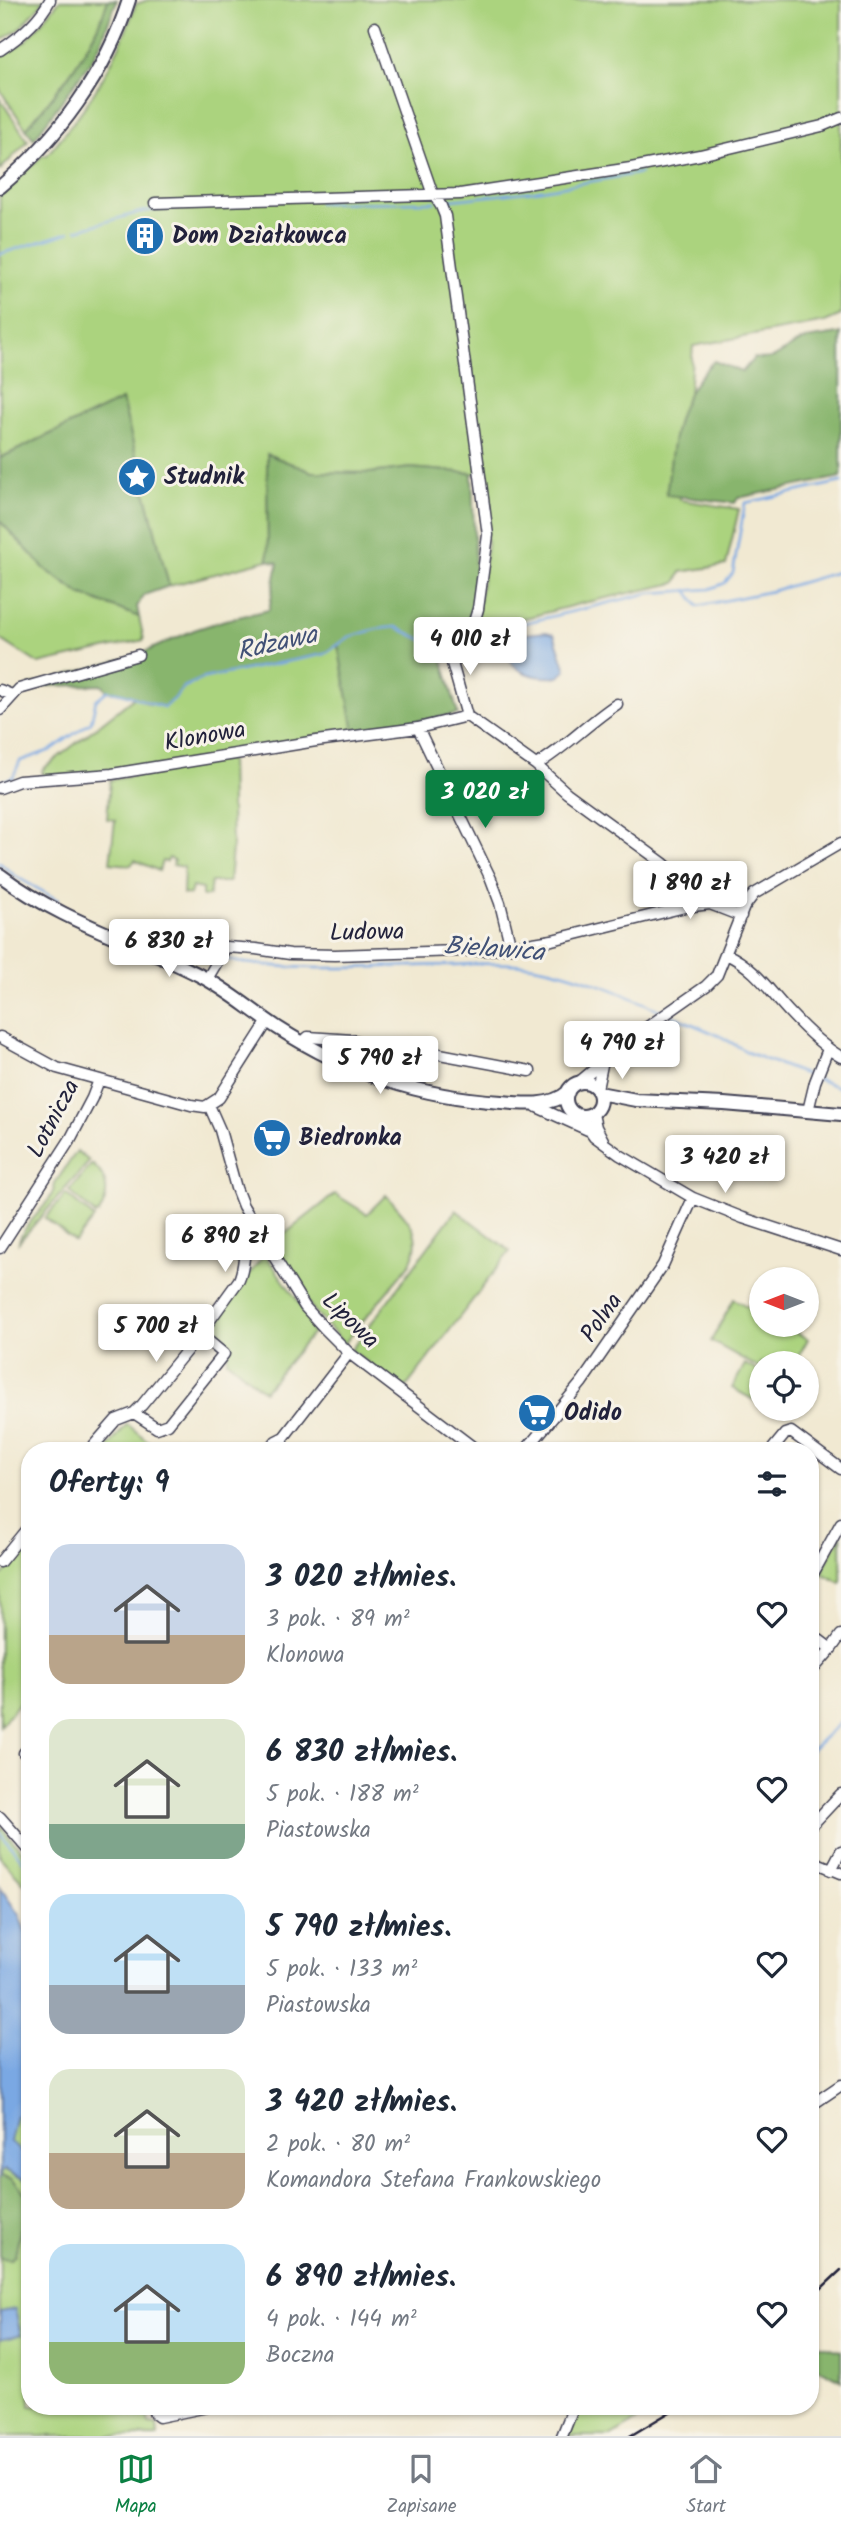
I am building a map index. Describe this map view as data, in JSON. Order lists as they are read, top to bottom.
{
  "streets": {
    "street": [
      "Klonowa",
      "Ludowa",
      "Lotnicza",
      "Polna",
      "Lipowa"
    ]
  },
  "water": ["Rdzawa", "Bielawica"],
  "places": {
    "building": ["Dom Działkowca"],
    "place": ["Studnik"],
    "supermarket": ["Biedronka", "Odido"]
  },
  "north": "left",
  "page": {
    "price": [
      "4 010 zł",
      "3 020 zł",
      "1 890 zł",
      "6 830 zł",
      "4 790 zł",
      "5 790 zł",
      "3 420 zł",
      "6 890 zł",
      "5 700 zł"
    ],
    "heading": "Oferty: 9",
    "list": [
      {
        "name": "3 020 zł/mies.",
        "note": "3 pok. · 89 m² · Klonowa"
      },
      {
        "name": "6 830 zł/mies.",
        "note": "5 pok. · 188 m² · Piastowska"
      },
      {
        "name": "5 790 zł/mies.",
        "note": "5 pok. · 133 m² · Piastowska"
      },
      {
        "name": "3 420 zł/mies.",
        "note": "2 pok. · 80 m² · Komandora Stefana Frankowskiego"
      },
      {
        "name": "6 890 zł/mies.",
        "note": "4 pok. · 144 m² · Boczna"
      }
    ],
    "tabs": ["Mapa", "Zapisane", "Start"]
  }
}
